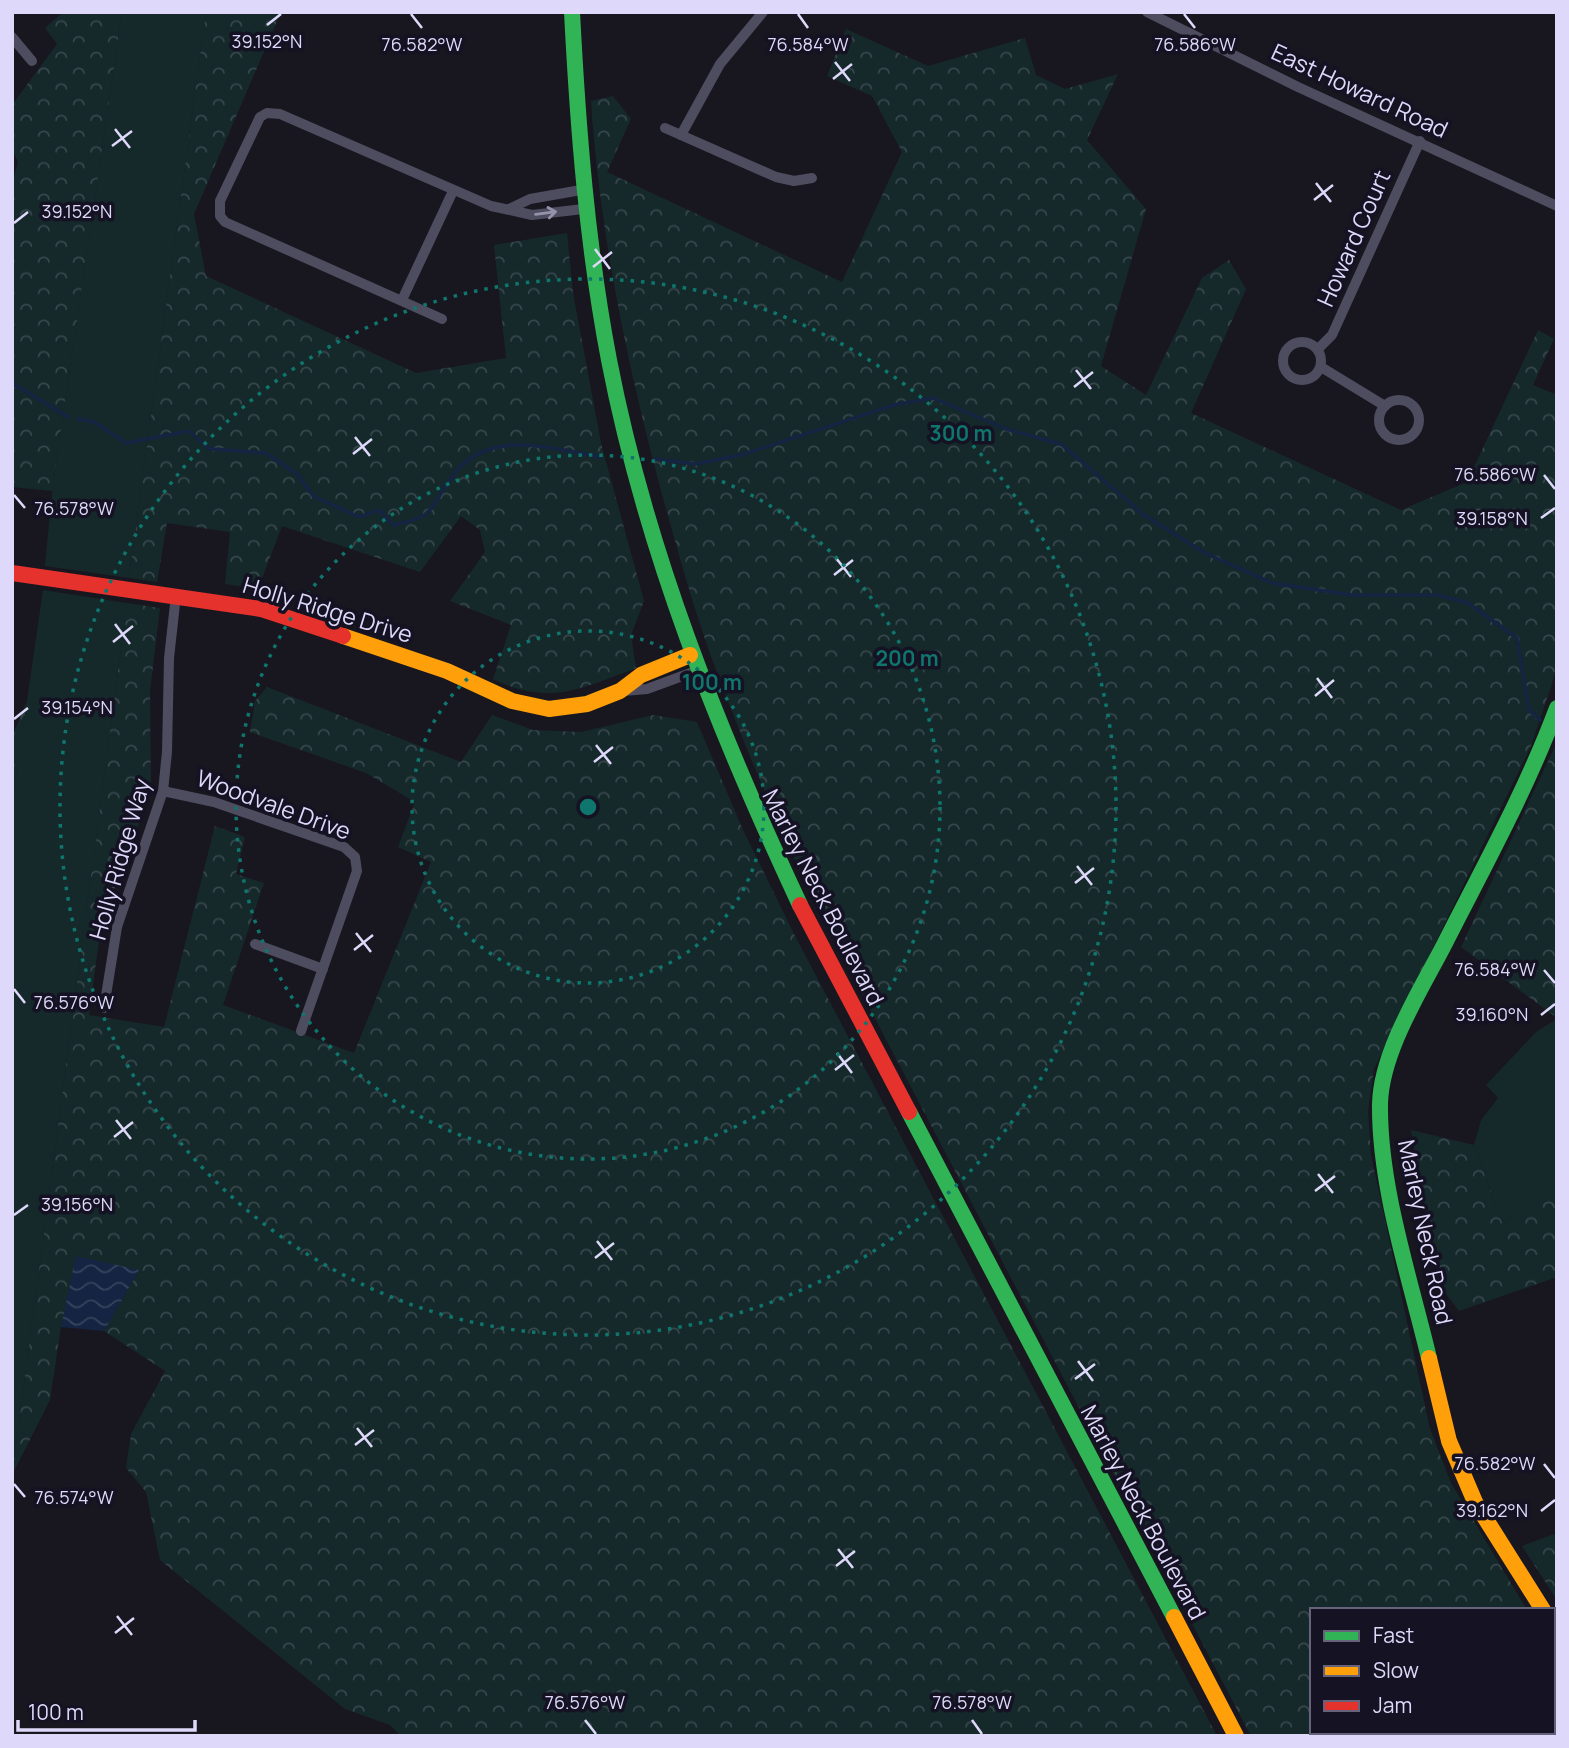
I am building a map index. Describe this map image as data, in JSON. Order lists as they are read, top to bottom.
{
  "streets": {
    "main road": ["Holly Ridge Drive", "Marley Neck Boulevard", "Marley Neck Road"],
    "street": [
      "East Howard Road",
      "Howard Court",
      "Woodvale Drive",
      "Holly Ridge Way"
    ]
  },
  "crossings": [
    ["East Howard Road", "Howard Court"],
    ["Holly Ridge Drive", "Holly Ridge Way"],
    ["Holly Ridge Drive", "Marley Neck Boulevard"],
    ["Woodvale Drive", "Holly Ridge Way"]
  ],
  "legend": ["Fast", "Slow", "Jam"],
  "scale_bar": "100 m",
  "coordinates": [
    "39.152°N",
    "76.582°W",
    "76.584°W",
    "76.586°W",
    "76.578°W",
    "39.158°N",
    "39.154°N",
    "76.576°W",
    "39.160°N",
    "39.156°N",
    "76.574°W",
    "39.162°N"
  ],
  "rings": ["300 m", "200 m", "100 m"]
}
